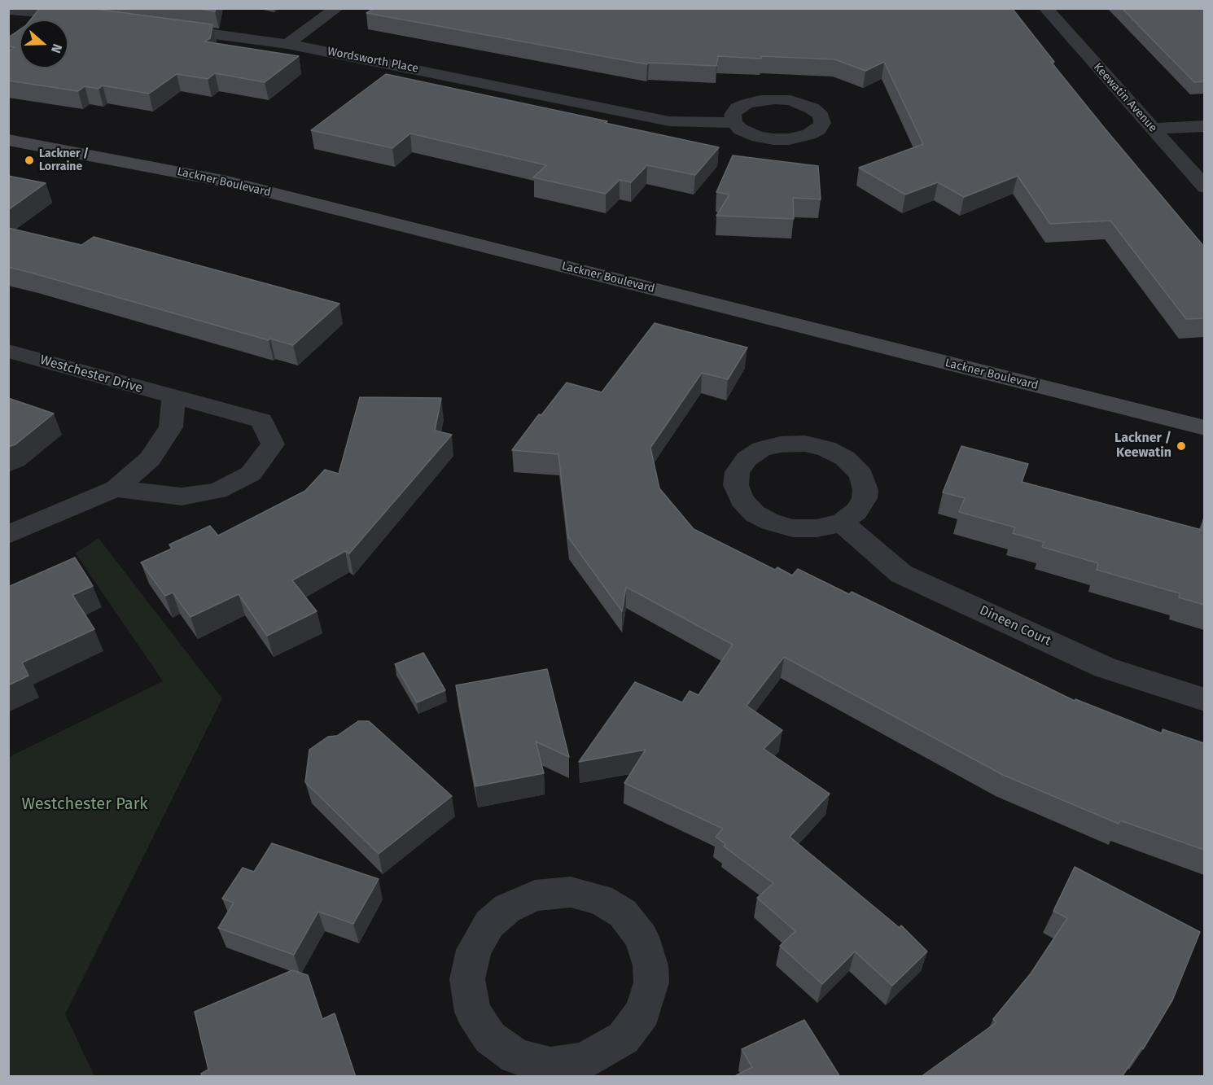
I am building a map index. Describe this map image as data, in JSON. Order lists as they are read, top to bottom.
{
  "streets": {
    "main road": ["Lackner Boulevard"],
    "street": [
      "Wordsworth Place",
      "Keewatin Avenue",
      "Westchester Drive",
      "Dineen Court"
    ]
  },
  "parks": ["Westchester Park"],
  "places": ["Lackner / Lorraine", "Lackner / Keewatin"],
  "north": "right"
}
